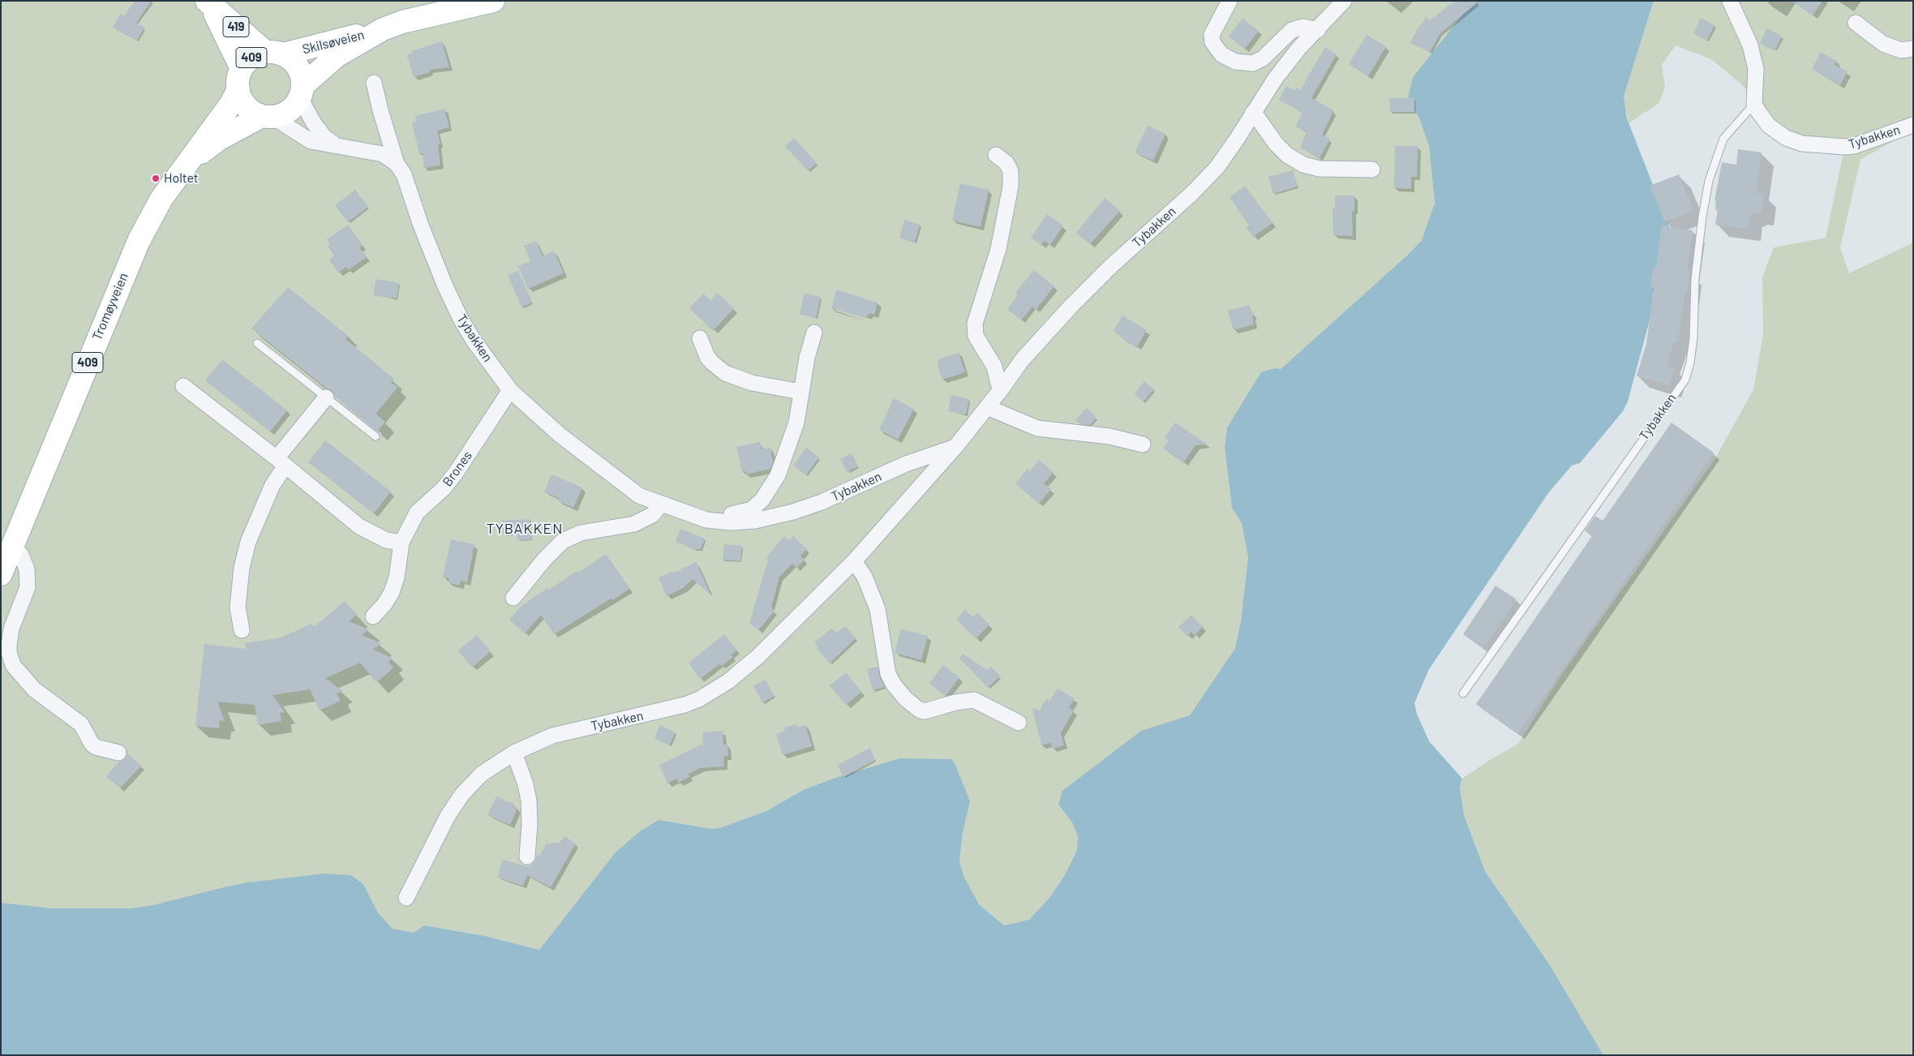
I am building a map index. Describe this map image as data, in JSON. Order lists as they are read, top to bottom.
{
  "streets": {
    "main road": [
      "419",
      "Skilsøveien",
      "409",
      "Tromøyveien"
    ],
    "street": ["Tybakken", "Brones"]
  },
  "crossings": [
    ["419", "Skilsøveien"],
    ["419", "409"],
    ["419", "Tybakken"],
    ["419", "Tromøyveien"],
    ["Skilsøveien", "409"],
    ["Skilsøveien", "Tybakken"],
    ["Skilsøveien", "Tromøyveien"],
    ["409", "Tybakken"],
    ["409", "Tromøyveien"],
    ["Tybakken", "Tromøyveien"],
    ["Tybakken", "Brones"]
  ],
  "districts": ["TYBAKKEN"],
  "places": ["Holtet"]
}
